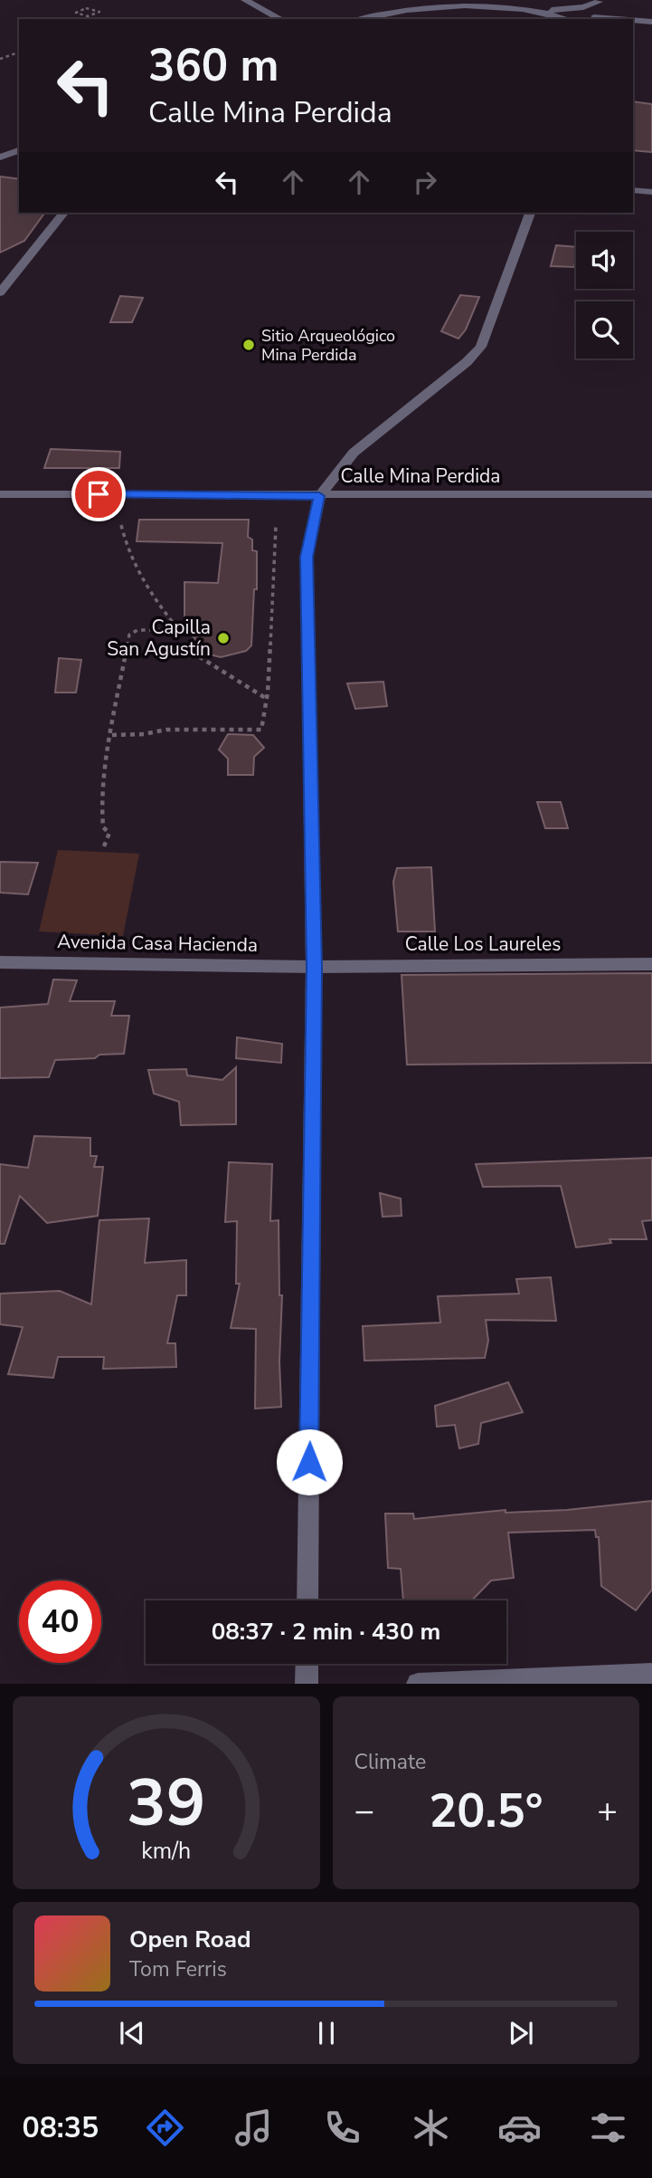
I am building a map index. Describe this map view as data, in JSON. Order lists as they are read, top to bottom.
{
  "streets": {
    "street": ["Calle Mina Perdida", "Avenida Casa Hacienda", "Calle Los Laureles"]
  },
  "crossings": [
    ["Avenida Casa Hacienda", "Calle Los Laureles"]
  ],
  "places": ["Sitio Arqueológico Mina Perdida", "Capilla San Agustín"],
  "page": {
    "turn": ["360 m", "Calle Mina Perdida"],
    "limit": "40",
    "trip": "08:37 · 2 min · 430 m",
    "tile": "Climate",
    "heat": ["−", "20.5°", "+"],
    "song": ["Open Road", "Tom Ferris"],
    "tabs": "08:35",
    "gauge": ["39", "km/h"]
  }
}
